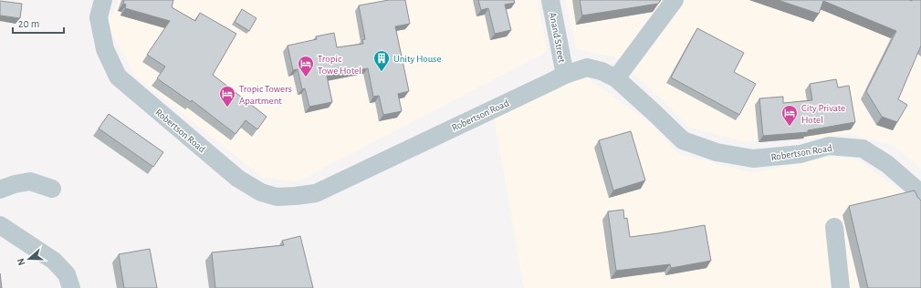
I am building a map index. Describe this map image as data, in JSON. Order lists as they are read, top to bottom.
{
  "streets": {
    "street": ["Anand Street", "Robertson Road"]
  },
  "crossings": [
    ["Anand Street", "Robertson Road"]
  ],
  "places": {
    "building": ["Unity House"],
    "hotel": ["Tropic Towe Hotel", "Tropic Towers Apartment", "City Private Hotel"]
  },
  "scale_bar": "20 m",
  "north": "left"
}
